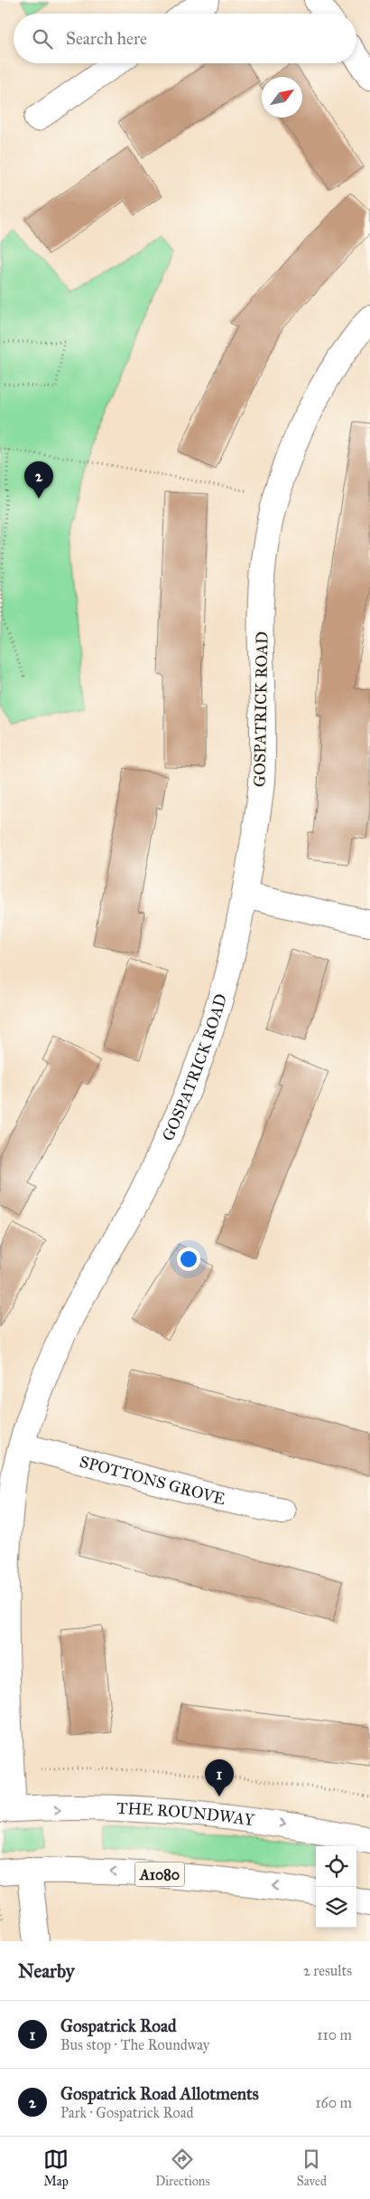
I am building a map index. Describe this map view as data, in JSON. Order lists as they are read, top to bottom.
{
  "streets": {
    "street": [
      "GOSPATRICK ROAD",
      "SPOTTONS GROVE",
      "THE ROUNDWAY",
      "A1080"
    ]
  },
  "crossings": [
    ["GOSPATRICK ROAD", "SPOTTONS GROVE"],
    ["GOSPATRICK ROAD", "THE ROUNDWAY"]
  ],
  "north": "top right",
  "page": {
    "search": "Search here",
    "pins": ["2", "1"],
    "heading": ["Nearby", "2 results"],
    "list": [
      {
        "mark": "1",
        "name": "Gospatrick Road",
        "note": "Bus stop · The Roundway",
        "value": "110 m"
      },
      {
        "mark": "2",
        "name": "Gospatrick Road Allotments",
        "note": "Park · Gospatrick Road",
        "value": "160 m"
      }
    ],
    "nav": ["Map", "Directions", "Saved"]
  }
}
